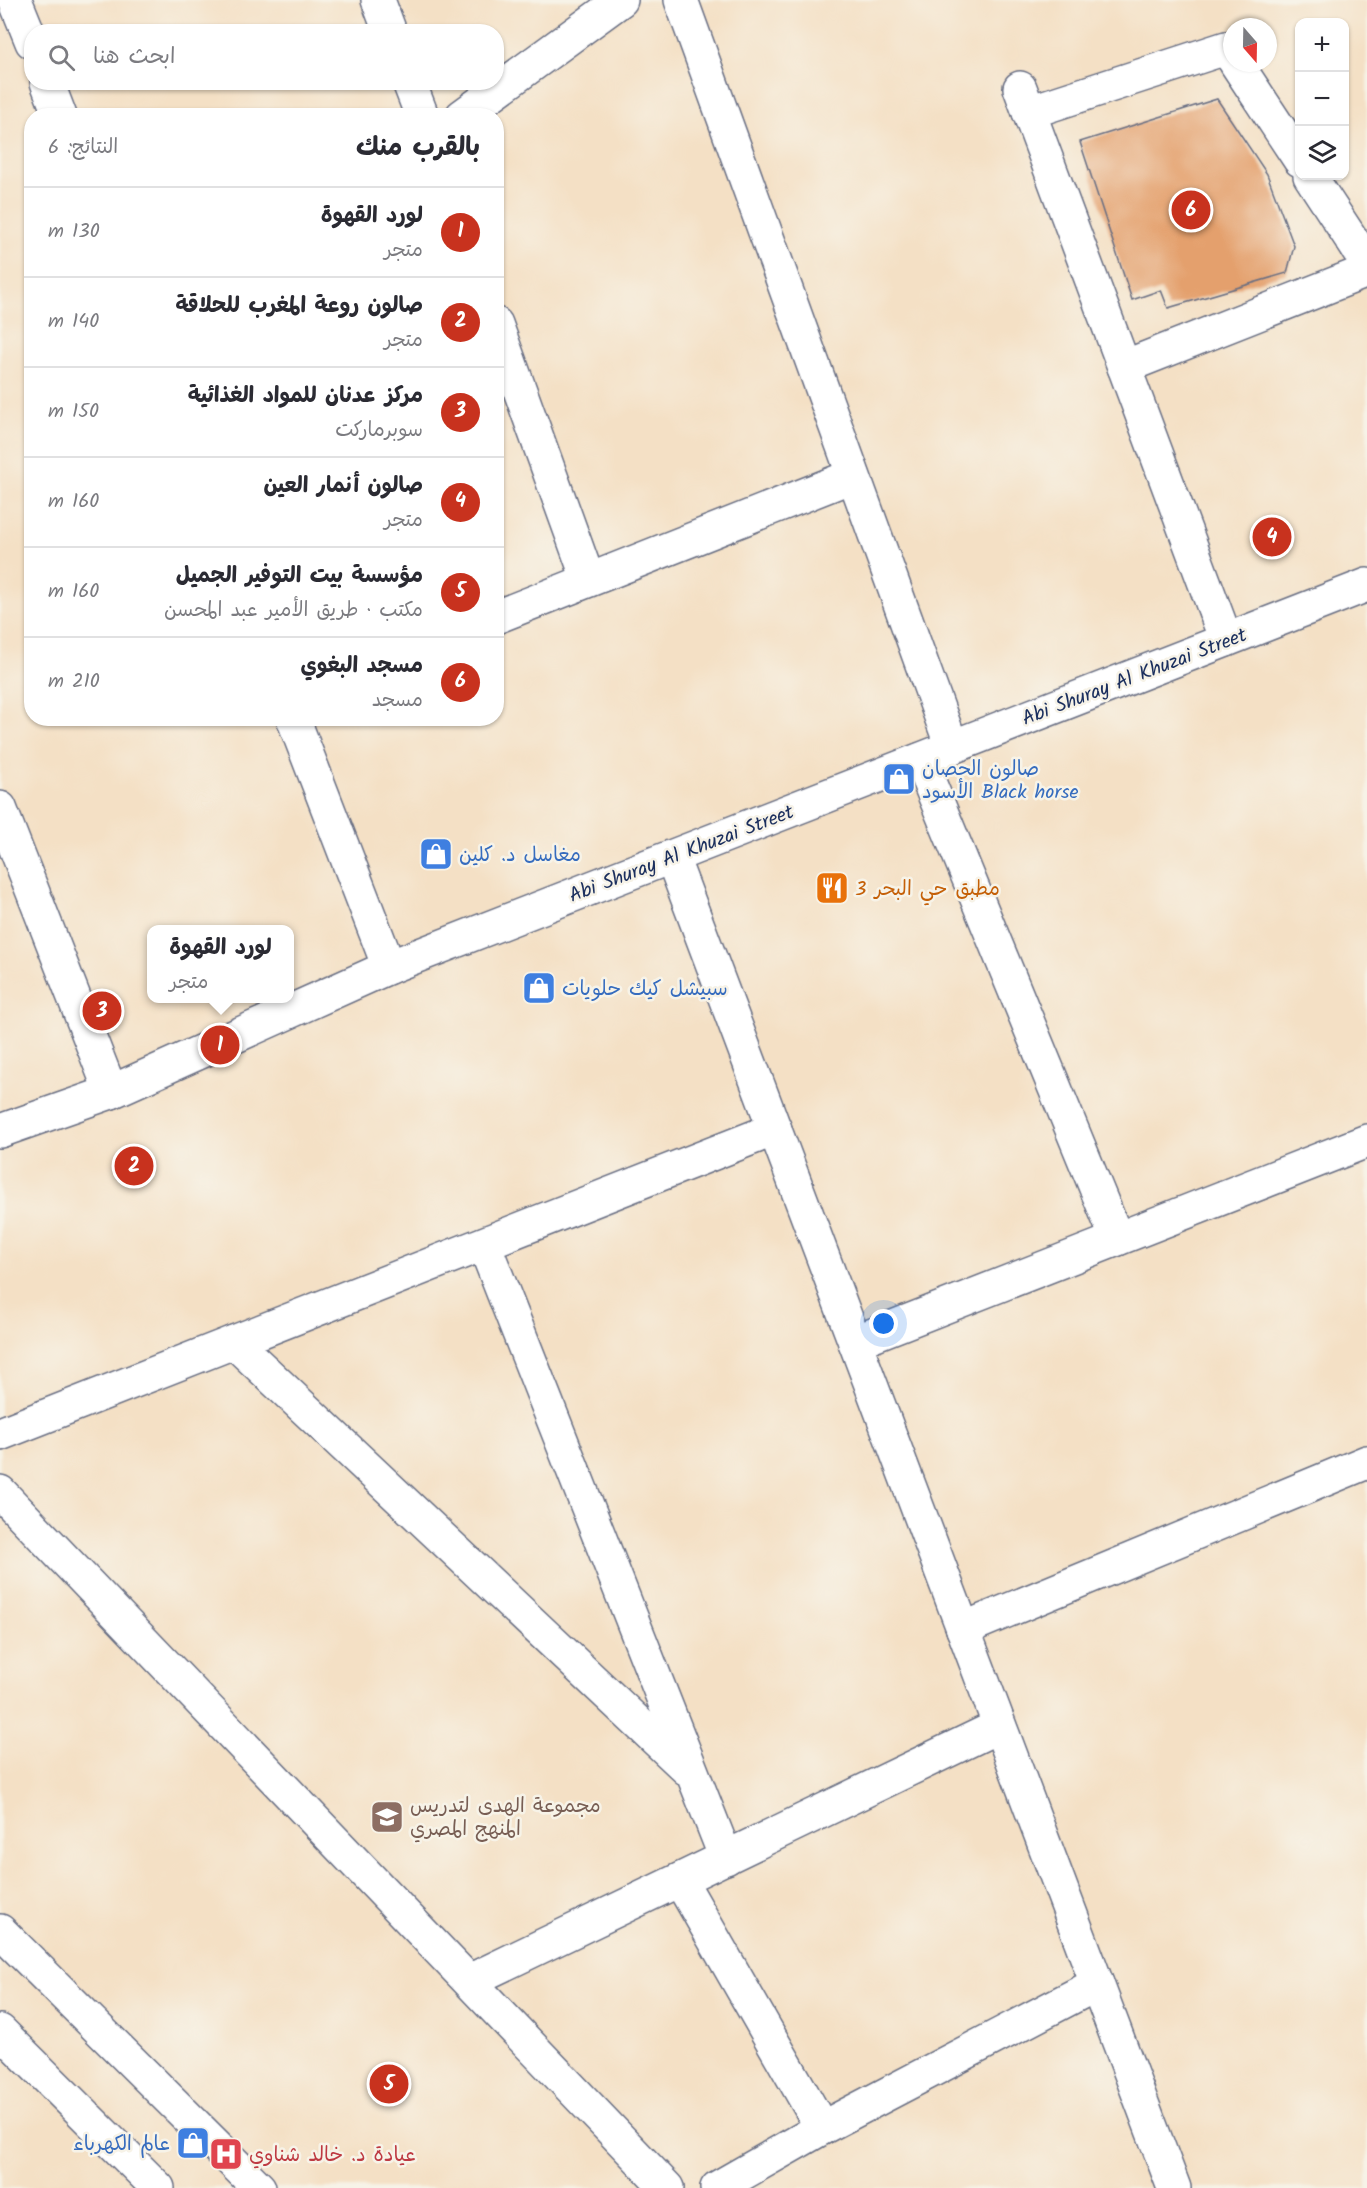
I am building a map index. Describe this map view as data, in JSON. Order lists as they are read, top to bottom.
{
  "streets": {
    "street": ["Abi Shuray Al Khuzai Street"]
  },
  "places": {
    "shop": [
      "صالون الحصان الأسود Black horse",
      "مغاسل د. كلين",
      "سبيشل كيك حلويات",
      "عالم الكهرباء"
    ],
    "restaurant": ["مطبق حي البحر 3"],
    "school or university": ["مجموعة الهدى لتدريس المنهج المصري"],
    "hospital": ["عيادة د. خالد شناوي"]
  },
  "north": "bottom",
  "page": {
    "map_buttons": ["+", "−"],
    "search": "ابحث هنا",
    "heading": ["بالقرب منك", "النتائج: 6"],
    "list": [
      {
        "mark": "1",
        "name": "لورد القهوة",
        "note": "متجر",
        "value": "130 m"
      },
      {
        "mark": "2",
        "name": "صالون روعة المغرب للحلاقة",
        "note": "متجر",
        "value": "140 m"
      },
      {
        "mark": "3",
        "name": "مركز عدنان للمواد الغذائية",
        "note": "سوبرماركت",
        "value": "150 m"
      },
      {
        "mark": "4",
        "name": "صالون أنمار العين",
        "note": "متجر",
        "value": "160 m"
      },
      {
        "mark": "5",
        "name": "مؤسسة بيت التوفير الجميل",
        "note": "مكتب · طريق الأمير عبد المحسن",
        "value": "160 m"
      },
      {
        "mark": "6",
        "name": "مسجد البغوي",
        "note": "مسجد",
        "value": "210 m"
      }
    ],
    "pins": [
      "6",
      "4",
      "3",
      "1",
      "2",
      "5"
    ],
    "popup": ["لورد القهوة", "متجر"]
  }
}
